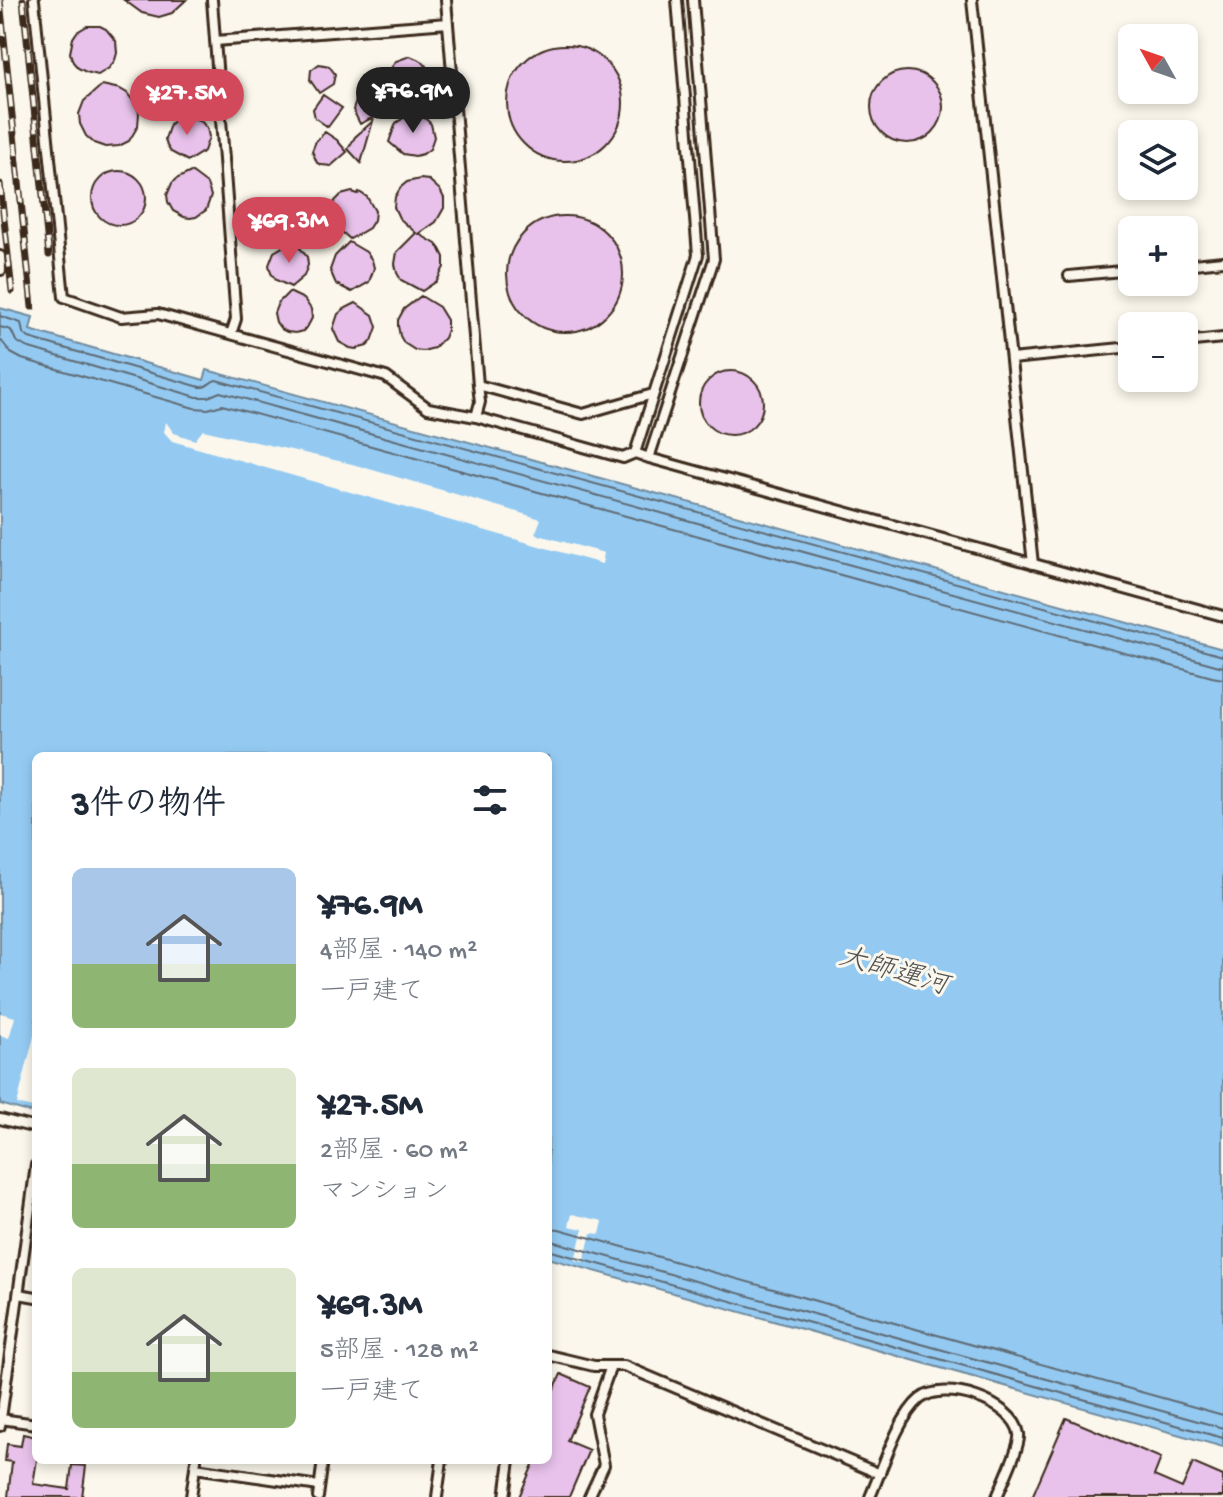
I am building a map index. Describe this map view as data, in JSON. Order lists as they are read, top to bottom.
{
  "water": ["大師運河"],
  "north": "top left",
  "page": {
    "map_buttons": ["+", "−"],
    "price": ["¥76.9M", "¥27.5M", "¥69.3M"],
    "heading": "3件の物件",
    "list": [
      {
        "name": "¥76.9M",
        "note": "4部屋 · 140 m² · 一戸建て"
      },
      {
        "name": "¥27.5M",
        "note": "2部屋 · 60 m² · マンション"
      },
      {
        "name": "¥69.3M",
        "note": "5部屋 · 128 m² · 一戸建て"
      }
    ]
  }
}
